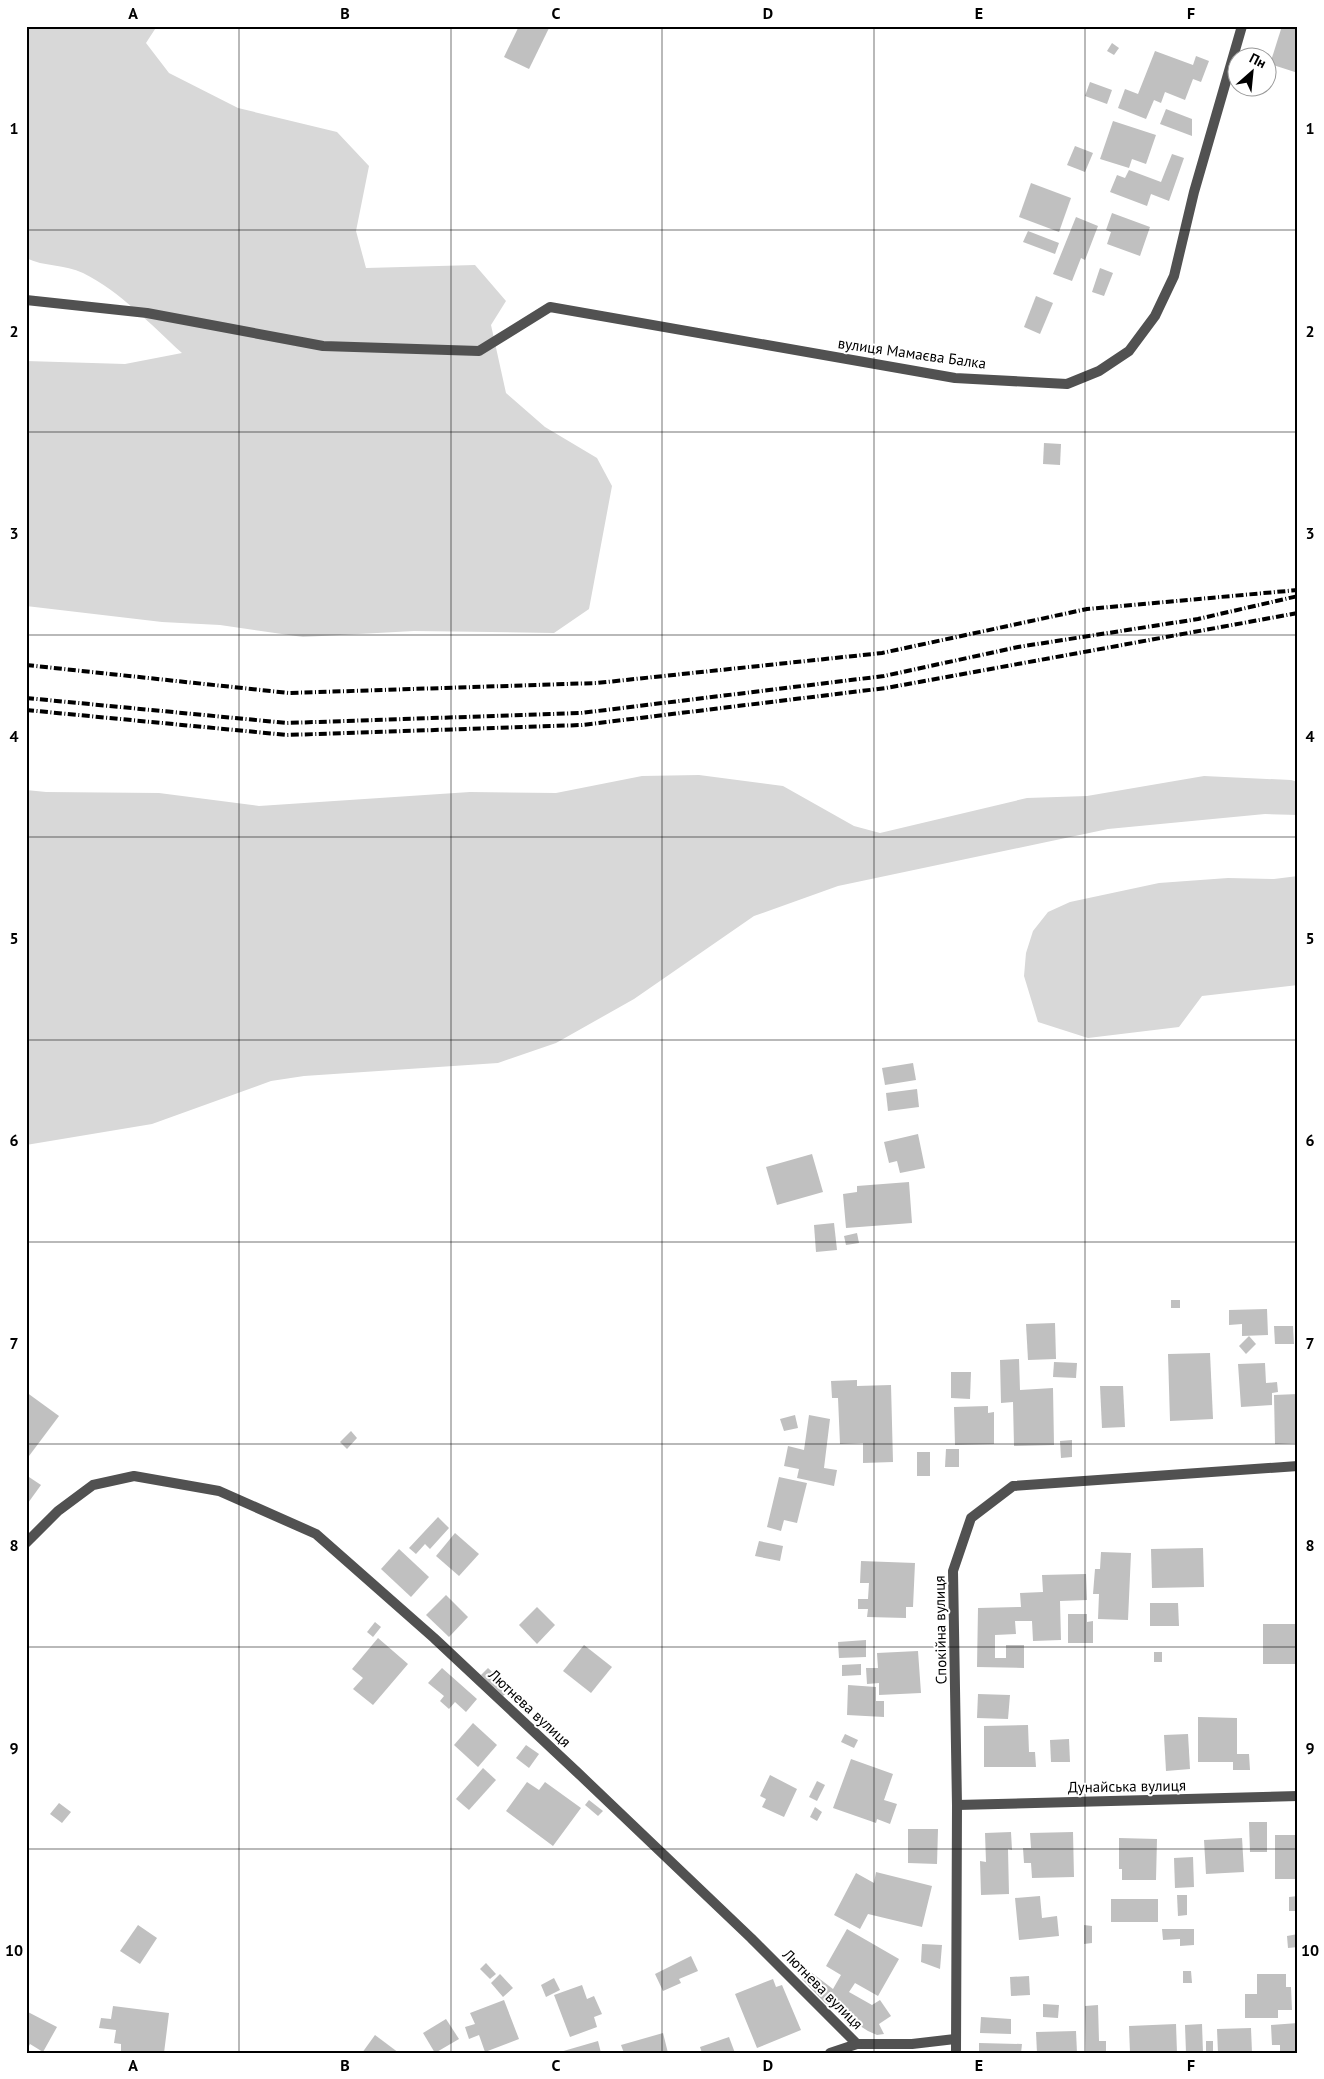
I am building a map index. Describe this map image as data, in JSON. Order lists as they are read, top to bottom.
{
  "streets": {
    "street": [
      "вулиця Мамаєва Балка",
      "Спокійна вулиця",
      "Лютнева вулиця",
      "Дунайська вулиця"
    ]
  },
  "crossings": [
    ["Спокійна вулиця", "Лютнева вулиця"],
    ["Спокійна вулиця", "Дунайська вулиця"]
  ],
  "north": "top right",
  "grid": {
    "columns": [
      "A",
      "B",
      "C",
      "D",
      "E",
      "F"
    ],
    "rows": [
      "1",
      "2",
      "3",
      "4",
      "5",
      "6",
      "7",
      "8",
      "9",
      "10"
    ]
  }
}
